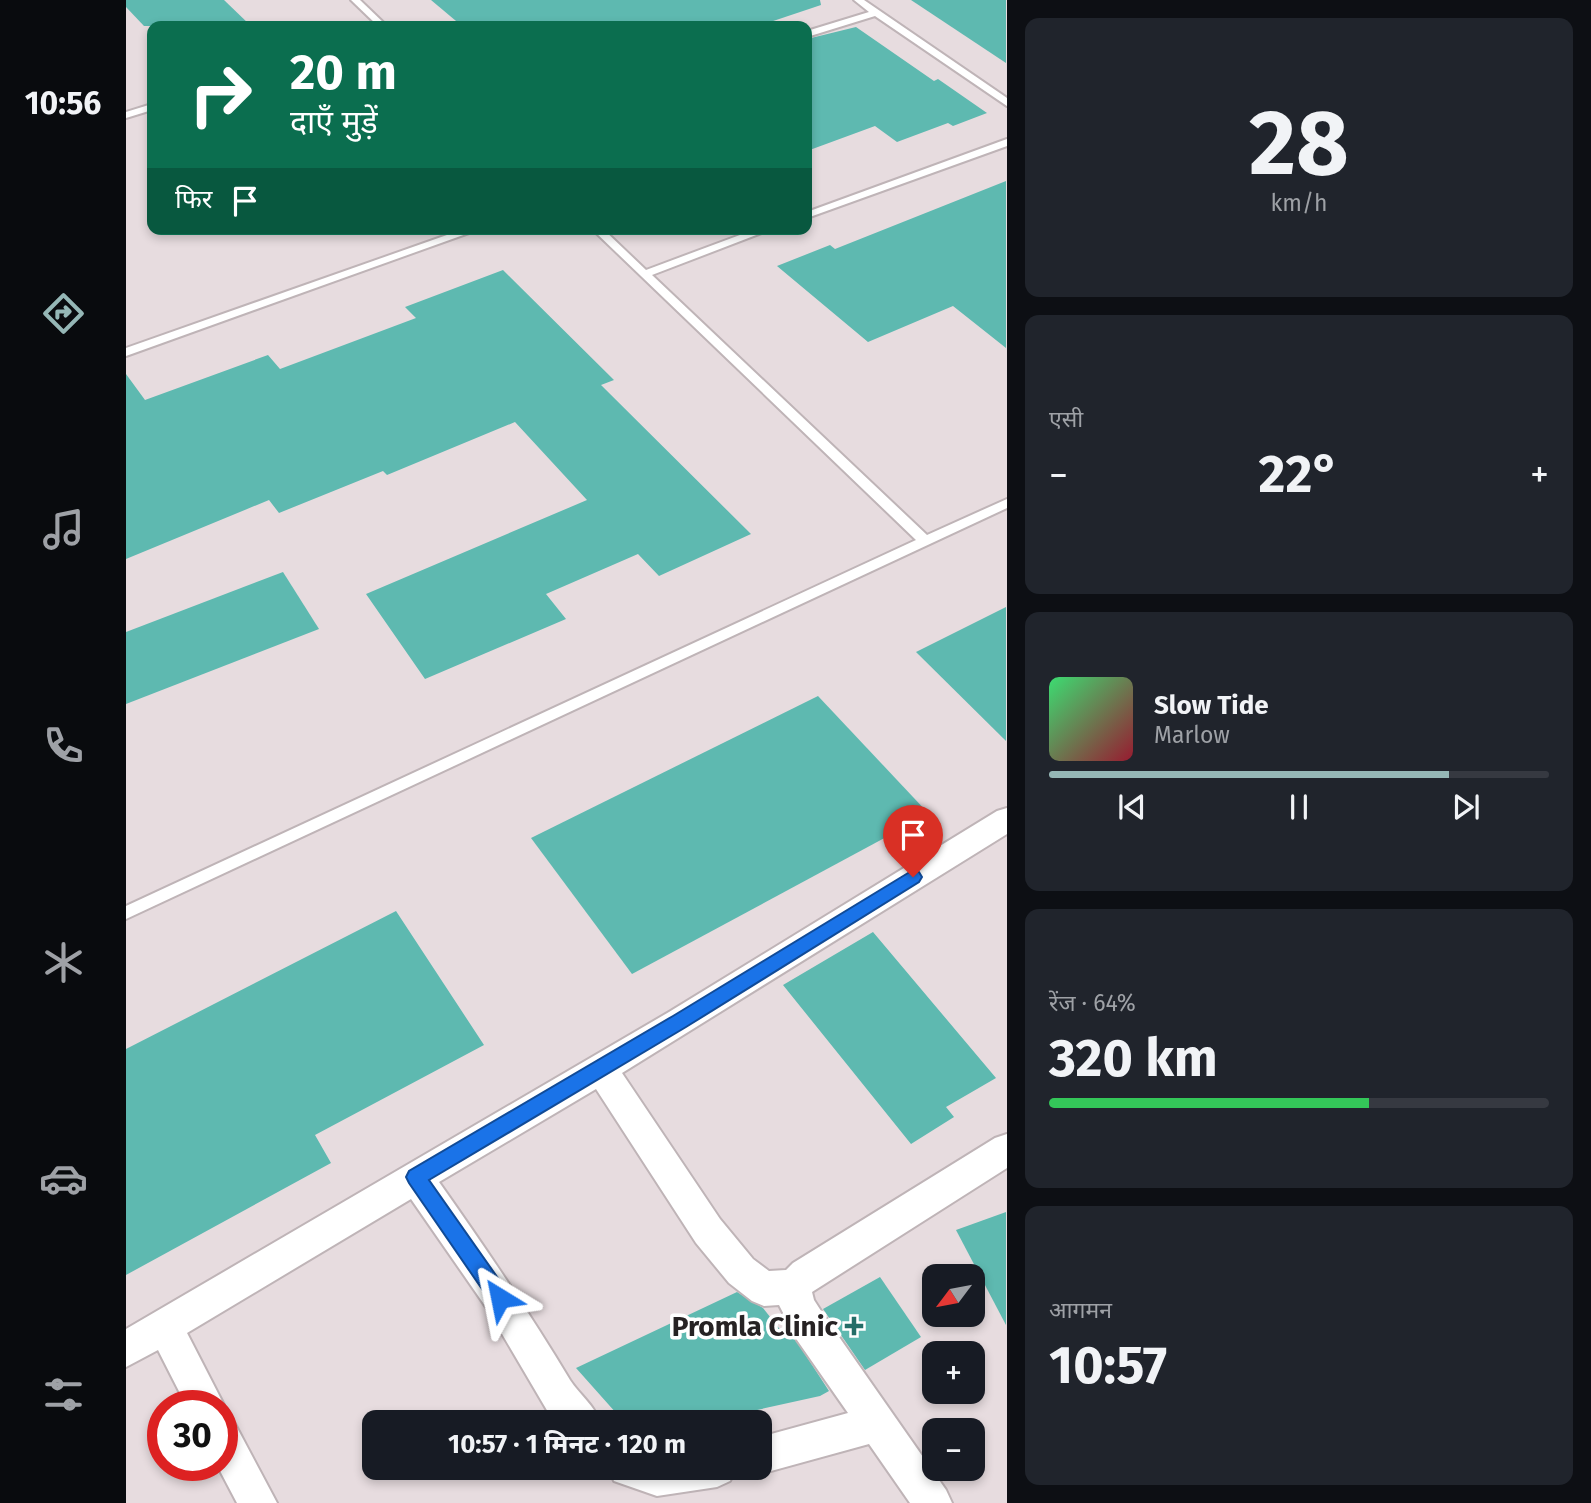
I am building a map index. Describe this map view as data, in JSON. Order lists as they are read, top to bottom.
{
  "places": {
    "health": ["Promla Clinic"]
  },
  "north": "bottom left",
  "page": {
    "tabs": "10:56",
    "tile": [
      ["28", "km/h"],
      "एसी",
      ["रेंज · 64%", "320 km"],
      ["आगमन", "10:57"]
    ],
    "turn": ["20 m", "दाएँ मुड़ें"],
    "then": "फिर",
    "heat": ["−", "22°", "+"],
    "song": ["Slow Tide", "Marlow"],
    "map_buttons": ["+", "−"],
    "limit": "30",
    "trip": "10:57 · 1 मिनट · 120 m"
  }
}
